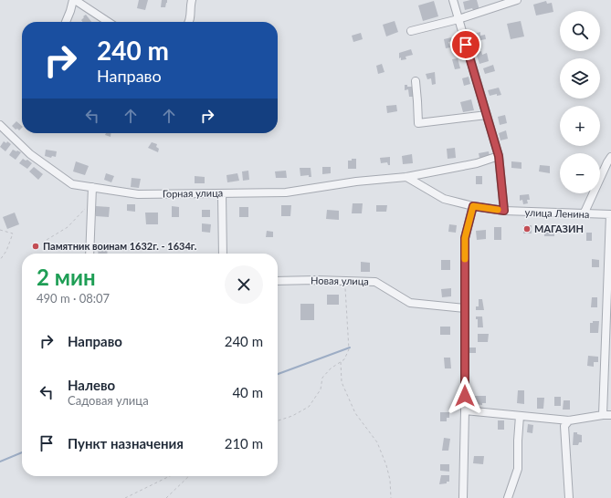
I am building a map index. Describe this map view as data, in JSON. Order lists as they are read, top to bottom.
{
  "streets": {
    "street": ["Горная улица", "улица Ленина", "Новая улица"]
  },
  "crossings": [
    ["Горная улица", "улица Ленина"]
  ],
  "places": ["МАГАЗИН", "Памятник воинам 1632г. - 1634г."],
  "page": {
    "map_buttons": ["+", "−"],
    "turn": ["240 m", "Направо"],
    "heading": ["2 мин", "490 m · 08:07"],
    "list": [
      {
        "name": "Направо",
        "value": "240 m"
      },
      {
        "name": "Налево",
        "note": "Садовая улица",
        "value": "40 m"
      },
      {
        "name": "Пункт назначения",
        "value": "210 m"
      }
    ]
  }
}
